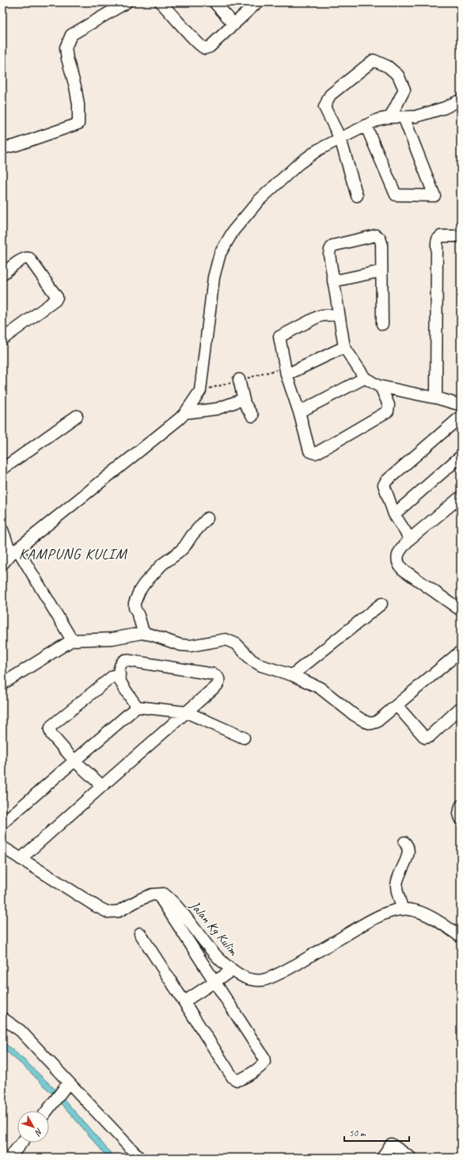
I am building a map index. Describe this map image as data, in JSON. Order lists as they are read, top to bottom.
{
  "streets": {
    "street": ["Jalan Kg Kulim"]
  },
  "districts": ["KAMPUNG KULIM"],
  "scale_bar": "50 m",
  "north": "bottom right"
}
